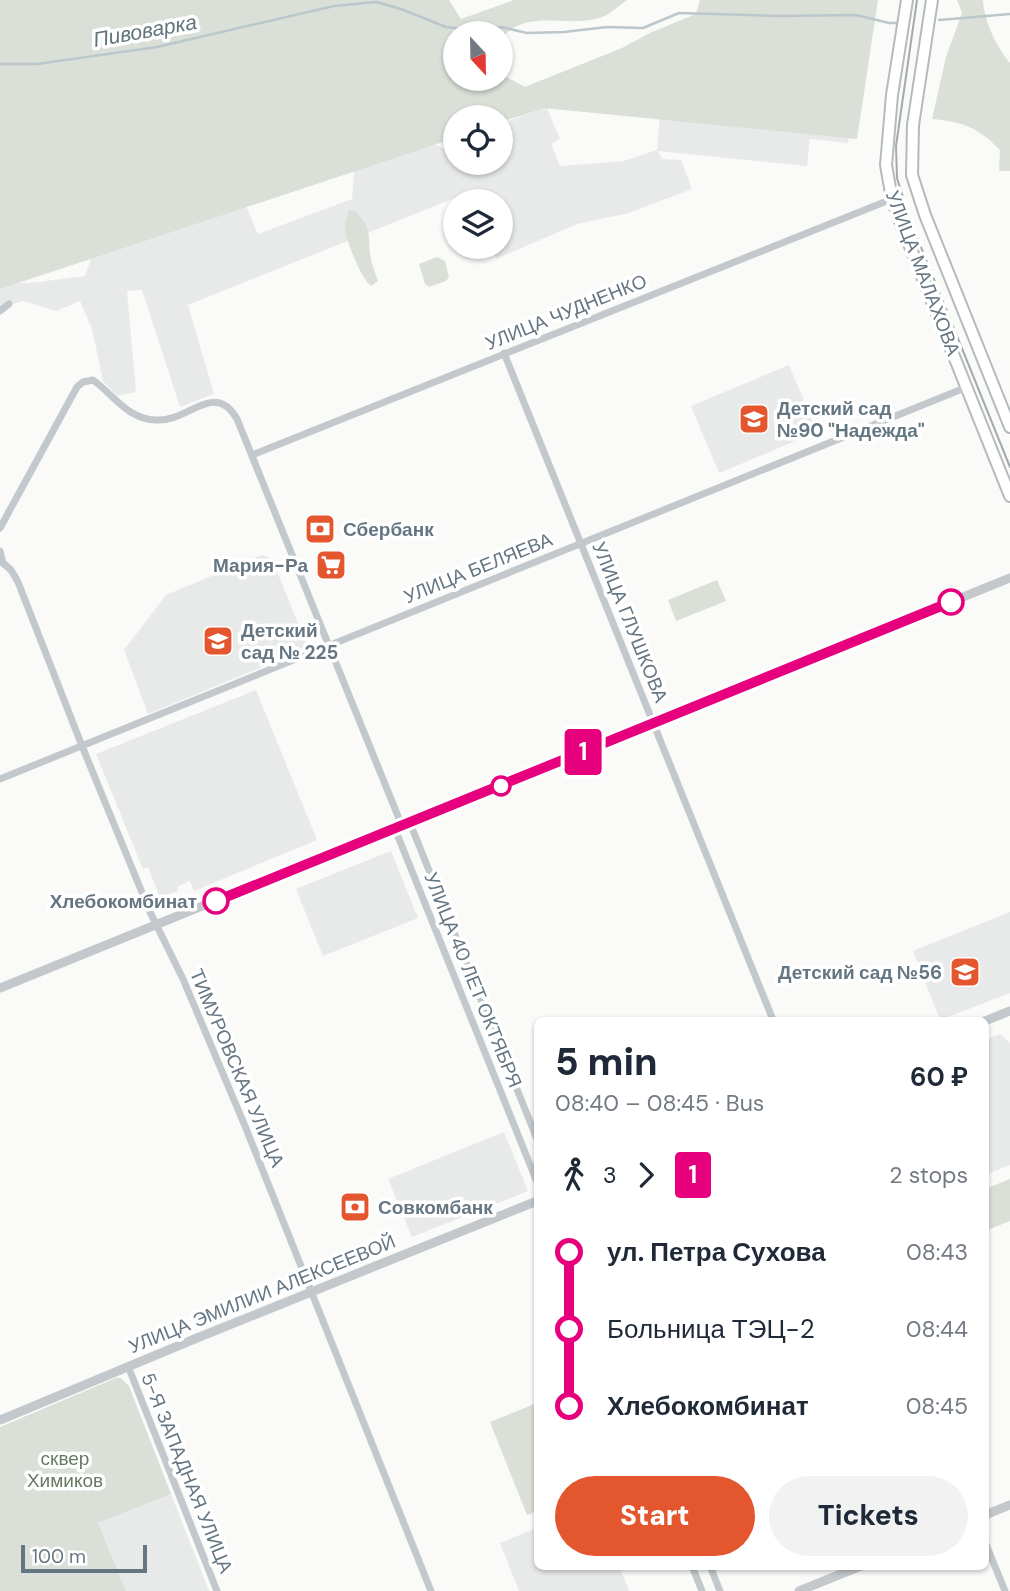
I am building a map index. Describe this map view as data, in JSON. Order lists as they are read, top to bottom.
{
  "streets": {
    "main road": ["УЛИЦА МАЛАХОВА"],
    "street": [
      "УЛИЦА ЧУДНЕНКО",
      "УЛИЦА БЕЛЯЕВА",
      "УЛИЦА ГЛУШКОВА",
      "УЛИЦА 40 ЛЕТ ОКТЯБРЯ",
      "ТИМУРОВСКАЯ УЛИЦА",
      "УЛИЦА ЭМИЛИИ АЛЕКСЕЕВОЙ",
      "5-Я ЗАПАДНАЯ УЛИЦА"
    ]
  },
  "crossings": [
    ["УЛИЦА МАЛАХОВА", "УЛИЦА ЧУДНЕНКО"],
    ["УЛИЦА МАЛАХОВА", "УЛИЦА БЕЛЯЕВА"],
    ["УЛИЦА ЧУДНЕНКО", "УЛИЦА ГЛУШКОВА"],
    ["УЛИЦА ЧУДНЕНКО", "УЛИЦА 40 ЛЕТ ОКТЯБРЯ"],
    ["УЛИЦА БЕЛЯЕВА", "УЛИЦА ГЛУШКОВА"],
    ["УЛИЦА БЕЛЯЕВА", "УЛИЦА 40 ЛЕТ ОКТЯБРЯ"],
    ["УЛИЦА БЕЛЯЕВА", "ТИМУРОВСКАЯ УЛИЦА"],
    ["ТИМУРОВСКАЯ УЛИЦА", "УЛИЦА ЭМИЛИИ АЛЕКСЕЕВОЙ"],
    ["УЛИЦА ЭМИЛИИ АЛЕКСЕЕВОЙ", "5-Я ЗАПАДНАЯ УЛИЦА"]
  ],
  "water": ["Пивоварка"],
  "parks": ["сквер Химиков"],
  "places": {
    "school or university": ["Детский сад №90 \"Надежда\"", "Детский сад № 225", "Детский сад №56"],
    "bank": ["Сбербанк", "Совкомбанк"],
    "supermarket": ["Мария-Ра"],
    "other": ["Хлебокомбинат"]
  },
  "lines": ["bus line 1"],
  "scale_bar": "100 m",
  "north": "bottom",
  "page": {
    "on_map": "1",
    "heading": ["5 min", "08:40 – 08:45 · Bus", "60 ₽"],
    "legs": ["3", "1", "2 stops"],
    "list": [
      {
        "name": "ул. Петра Сухова",
        "value": "08:43"
      },
      {
        "name": "Больница ТЭЦ-2",
        "value": "08:44"
      },
      {
        "name": "Хлебокомбинат",
        "value": "08:45"
      }
    ],
    "buttons": ["Start", "Tickets"],
    "scale": "100 m"
  }
}
